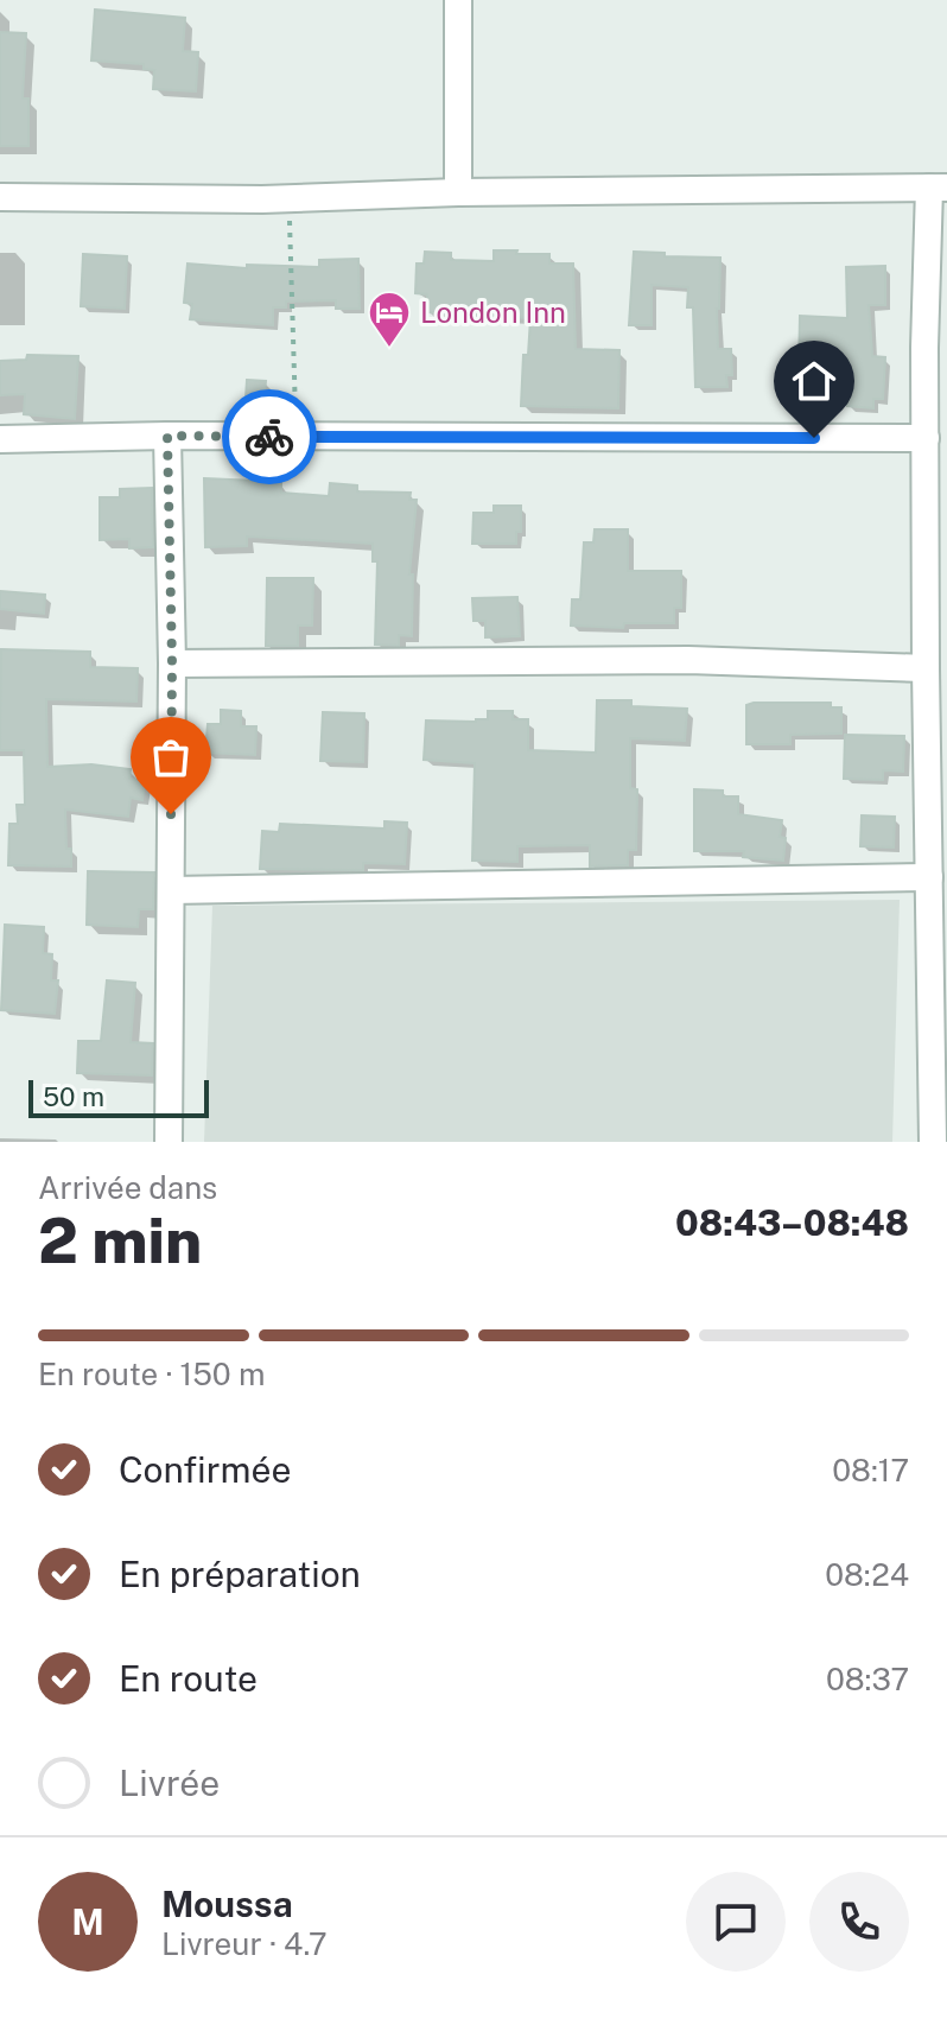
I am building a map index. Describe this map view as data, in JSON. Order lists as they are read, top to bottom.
{
  "places": {
    "hotel": ["London Inn"]
  },
  "scale_bar": "50 m",
  "page": {
    "scale": "50 m",
    "heading": ["2 min", "Arrivée dans", "08:43–08:48"],
    "panel": ["Moussa", "Livreur · 4.7"],
    "bar": "En route · 150 m",
    "list": [
      ["Confirmée", "08:17"],
      ["En préparation", "08:24"],
      ["En route", "08:37"],
      "Livrée"
    ],
    "round": "M"
  }
}
